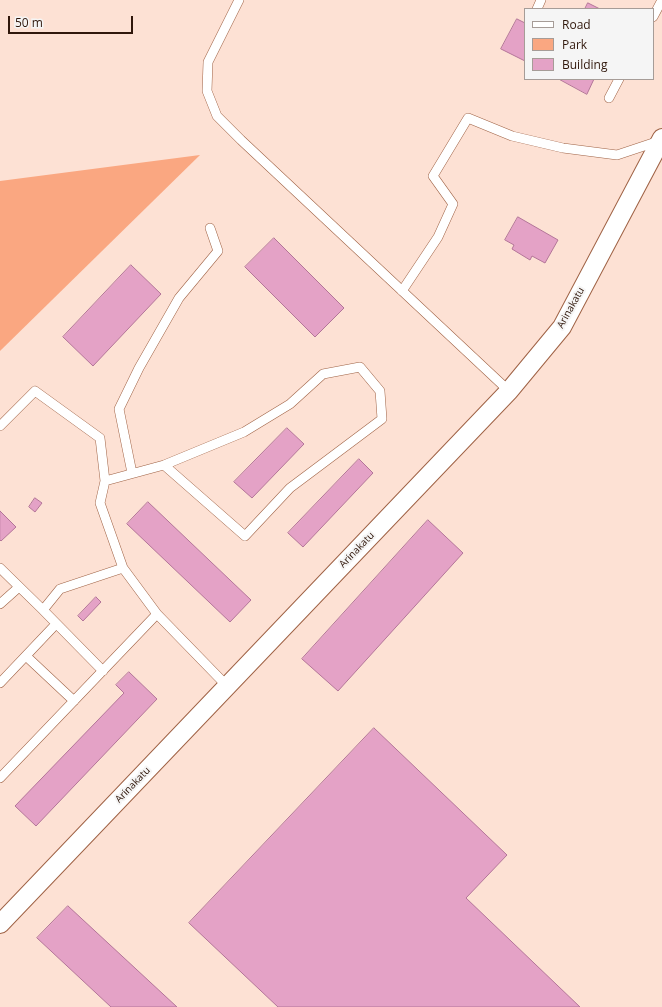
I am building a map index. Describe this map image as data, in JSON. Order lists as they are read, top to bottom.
{
  "streets": {
    "street": ["Arinakatu"]
  },
  "legend": ["Road", "Park", "Building"],
  "scale_bar": "50 m"
}
